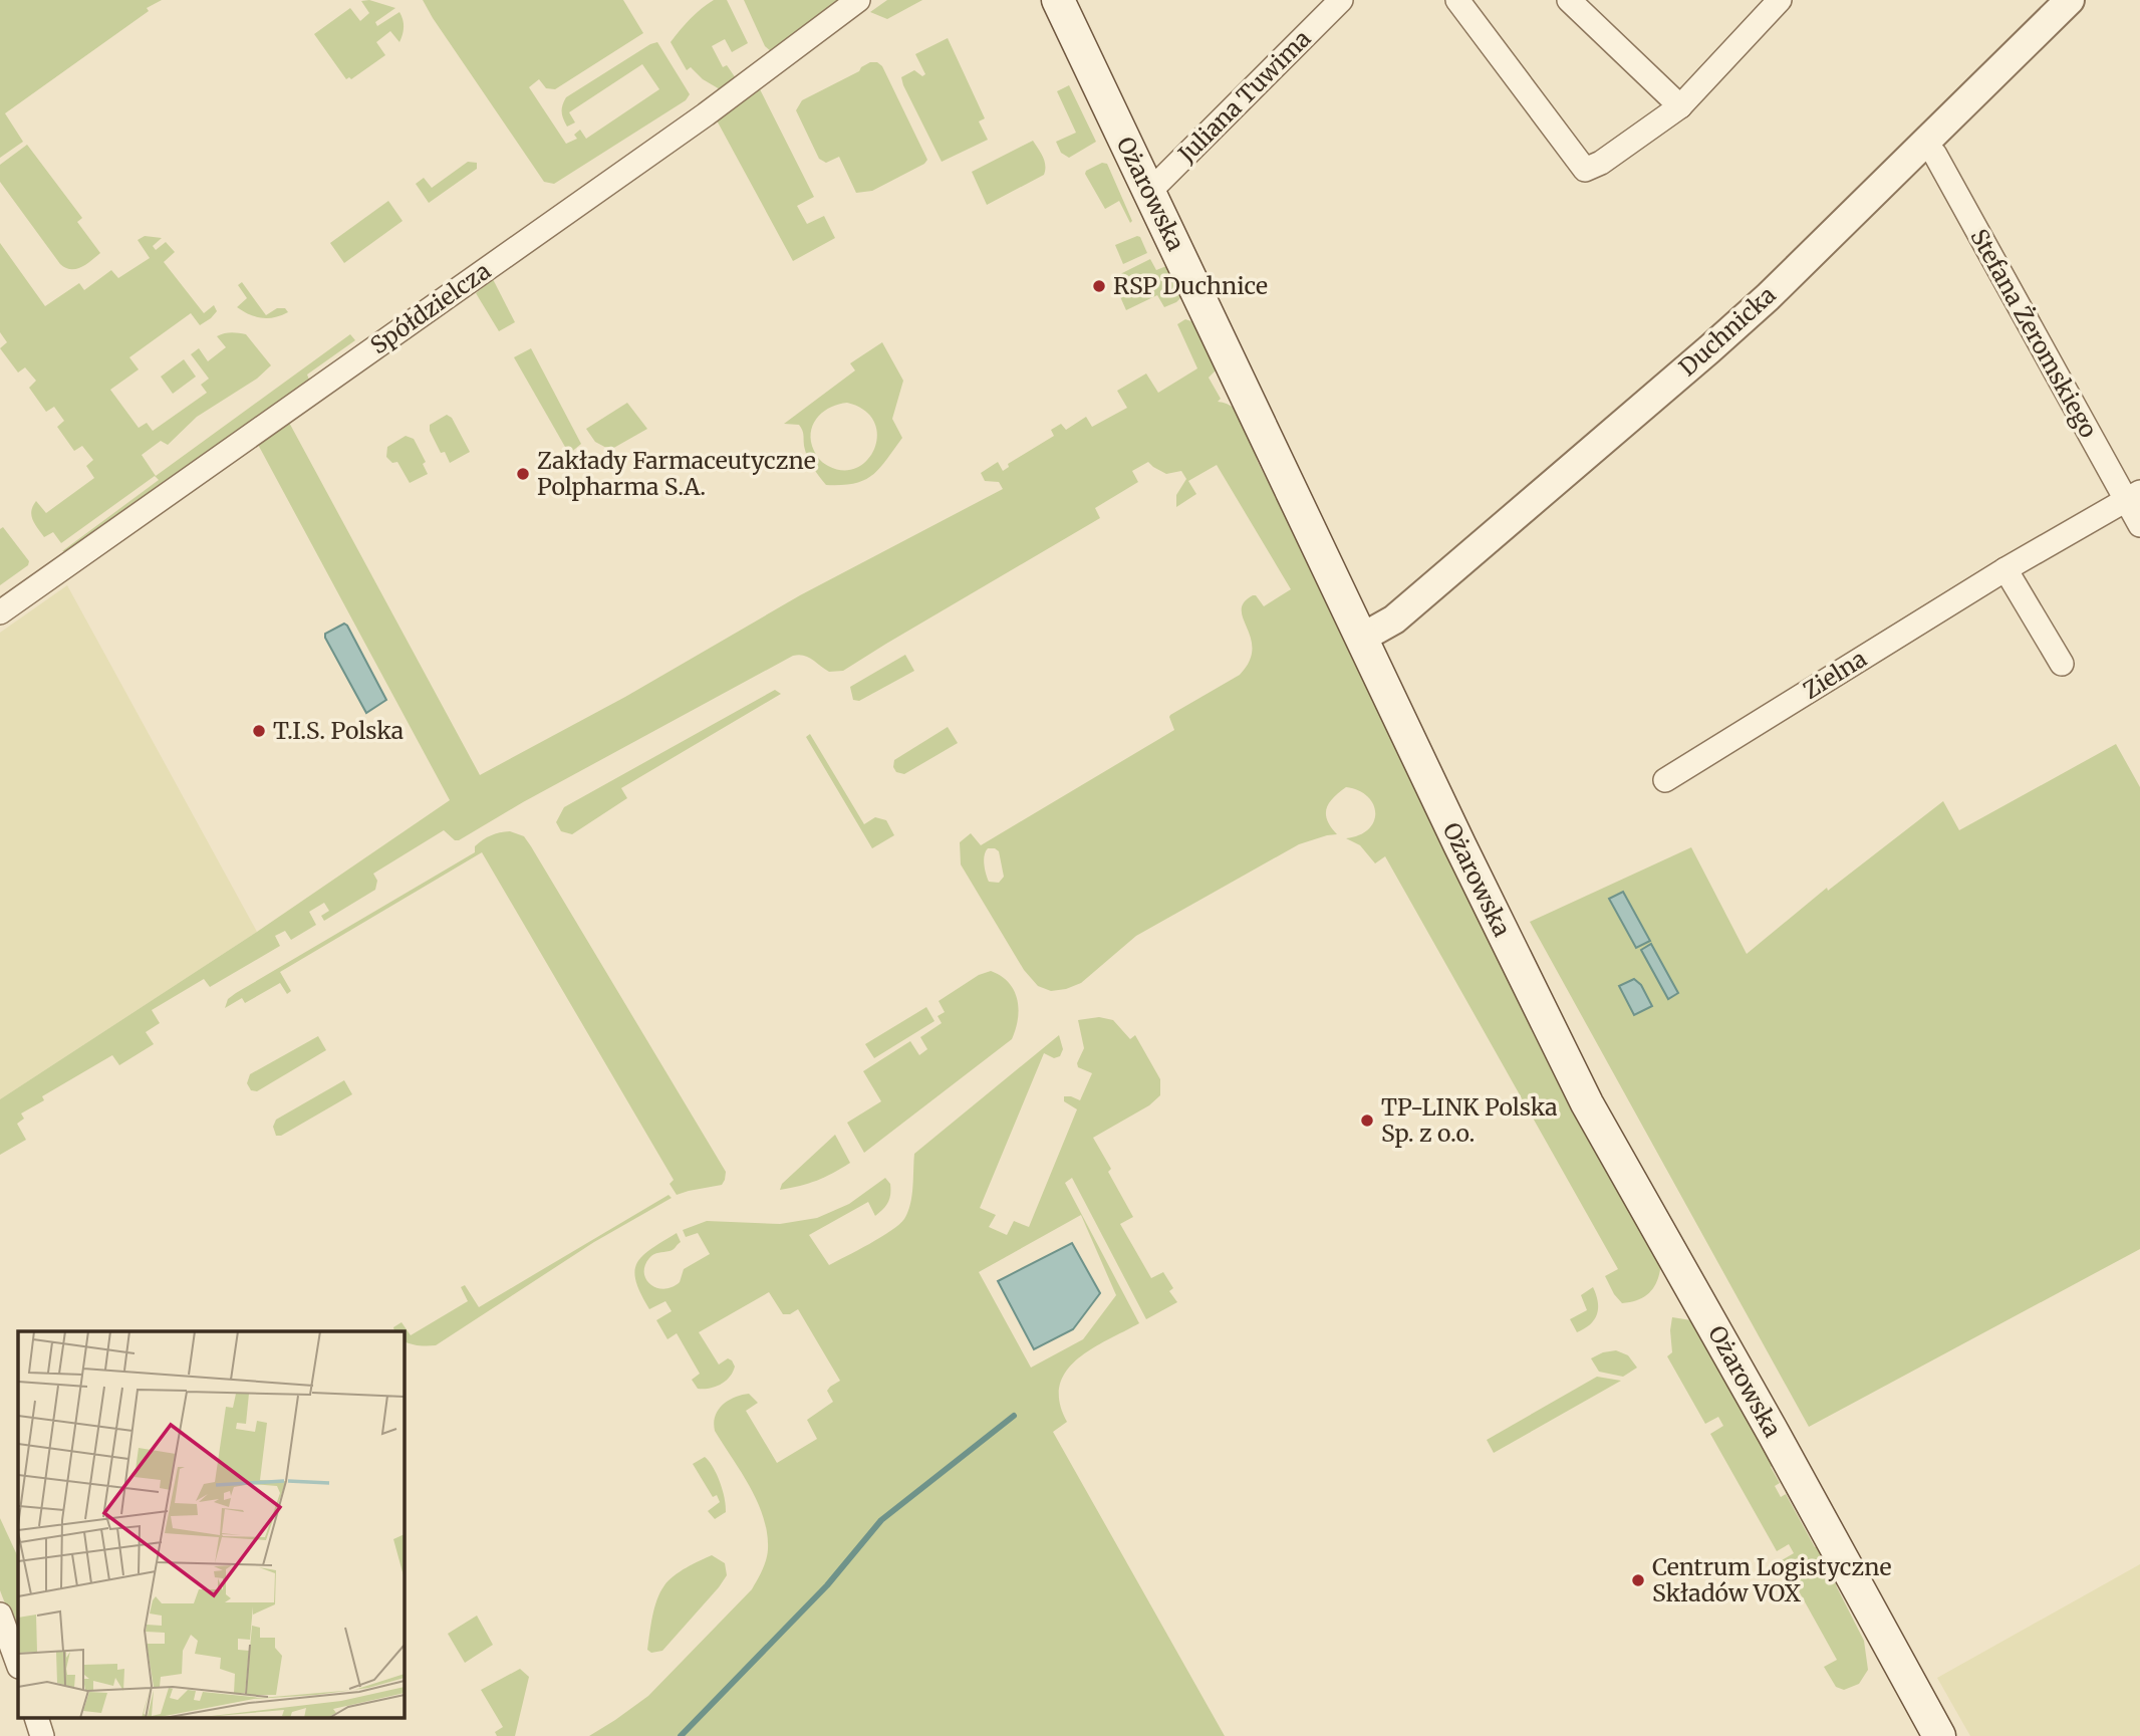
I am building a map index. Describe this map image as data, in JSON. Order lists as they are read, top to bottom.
{
  "streets": {
    "main road": ["Ożarowska"],
    "street": [
      "Juliana Tuwima",
      "Spółdzielcza",
      "Duchnicka",
      "Stefana Żeromskiego",
      "Zielna"
    ]
  },
  "crossings": [
    ["Juliana Tuwima", "Ożarowska"],
    ["Ożarowska", "Duchnicka"],
    ["Duchnicka", "Stefana Żeromskiego"],
    ["Stefana Żeromskiego", "Zielna"]
  ],
  "places": [
    "RSP Duchnice",
    "Zakłady Farmaceutyczne Polpharma S.A.",
    "T.I.S. Polska",
    "TP-LINK Polska Sp. z o.o.",
    "Centrum Logistyczne Składów VOX"
  ]
}
